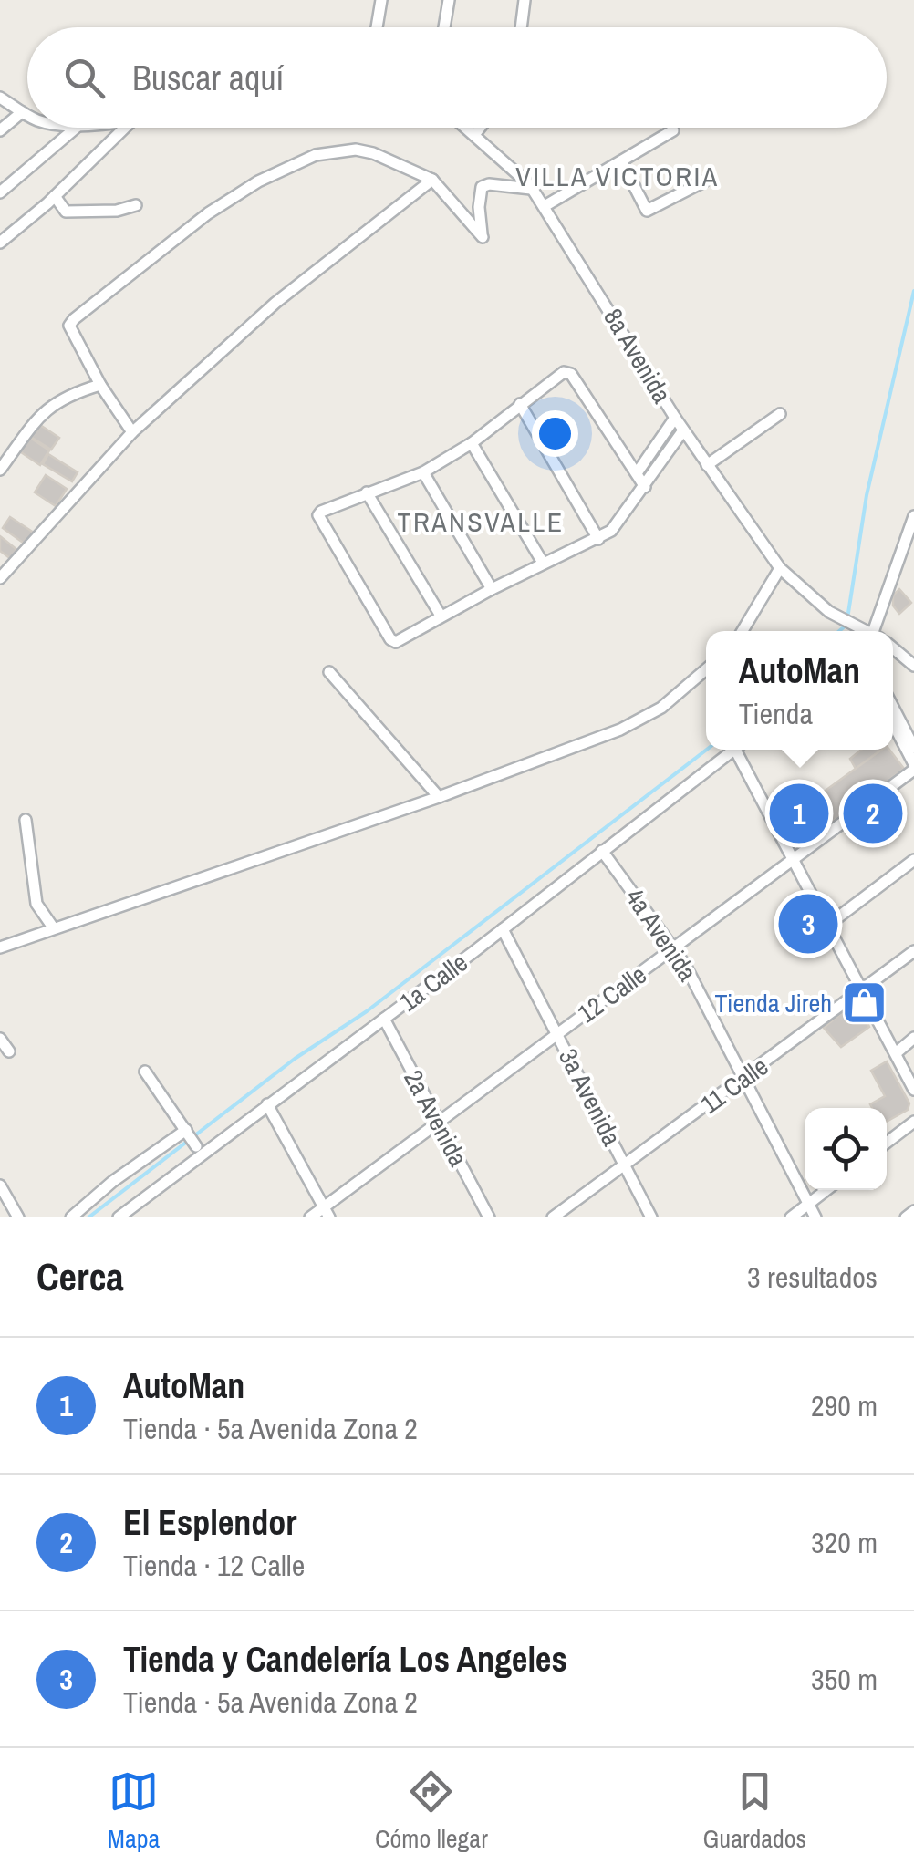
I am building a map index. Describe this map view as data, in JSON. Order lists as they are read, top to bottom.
{
  "streets": {
    "street": [
      "8a Avenida",
      "4a Avenida",
      "1a Calle",
      "12 Calle",
      "11 Calle",
      "3a Avenida",
      "2a Avenida"
    ]
  },
  "crossings": [
    ["4a Avenida", "1a Calle"],
    ["4a Avenida", "12 Calle"],
    ["4a Avenida", "11 Calle"],
    ["1a Calle", "3a Avenida"],
    ["1a Calle", "2a Avenida"],
    ["12 Calle", "3a Avenida"],
    ["12 Calle", "2a Avenida"],
    ["11 Calle", "3a Avenida"]
  ],
  "districts": ["VILLA VICTORIA", "TRANSVALLE"],
  "places": {
    "shop": ["Tienda Jireh"]
  },
  "page": {
    "search": "Buscar aquí",
    "popup": ["AutoMan", "Tienda"],
    "pins": ["1", "2", "3"],
    "heading": ["Cerca", "3 resultados"],
    "list": [
      {
        "mark": "1",
        "name": "AutoMan",
        "note": "Tienda · 5a Avenida Zona 2",
        "value": "290 m"
      },
      {
        "mark": "2",
        "name": "El Esplendor",
        "note": "Tienda · 12 Calle",
        "value": "320 m"
      },
      {
        "mark": "3",
        "name": "Tienda y Candelería Los Angeles",
        "note": "Tienda · 5a Avenida Zona 2",
        "value": "350 m"
      }
    ],
    "nav": ["Mapa", "Cómo llegar", "Guardados"]
  }
}
